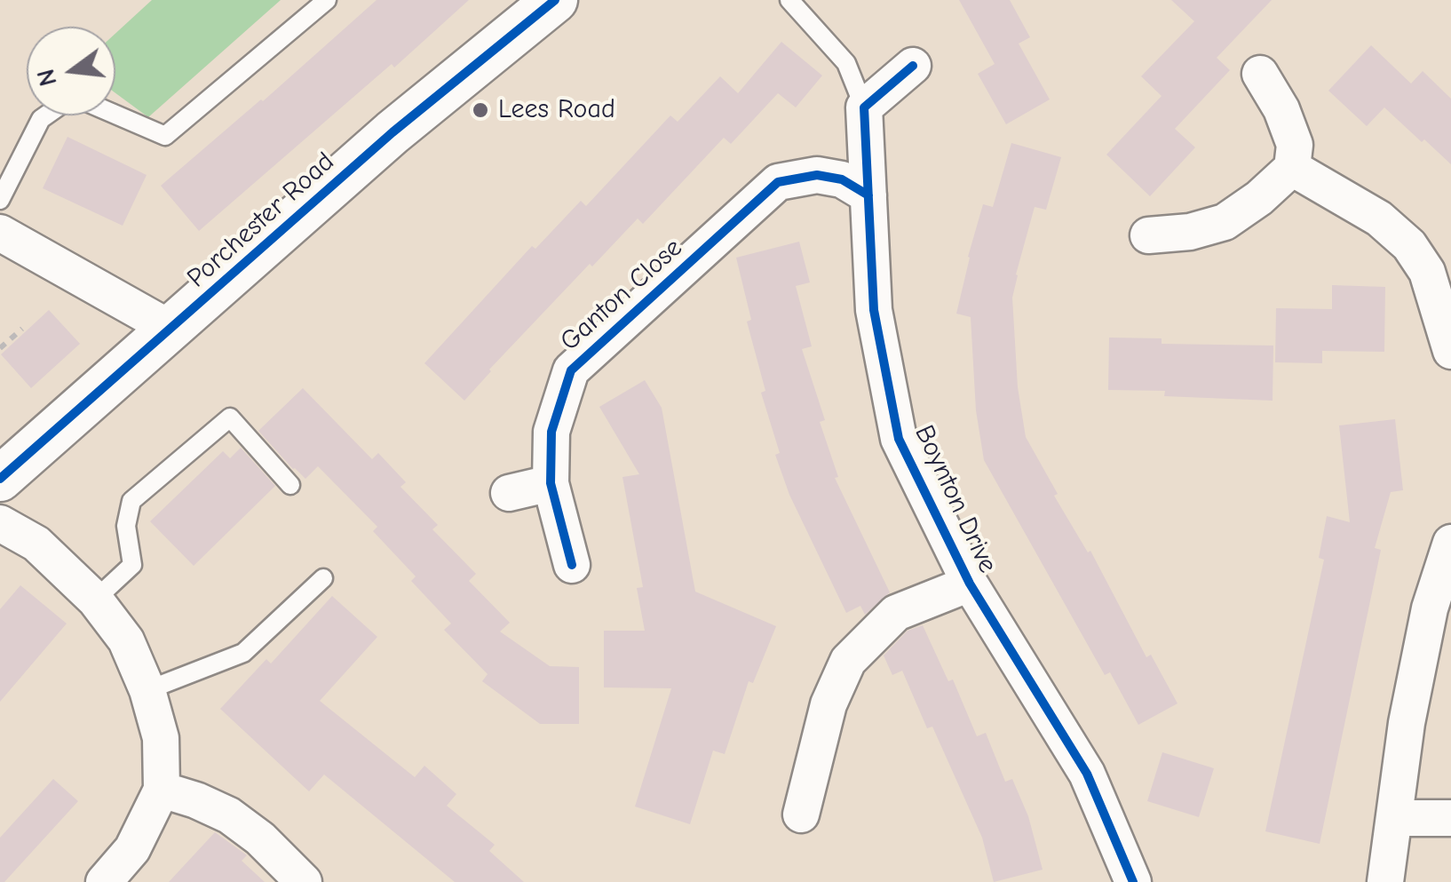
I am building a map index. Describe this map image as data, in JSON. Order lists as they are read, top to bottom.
{
  "streets": {
    "street": ["Porchester Road", "Ganton Close", "Boynton Drive"]
  },
  "crossings": [
    ["Ganton Close", "Boynton Drive"]
  ],
  "places": ["Lees Road"],
  "north": "left"
}
